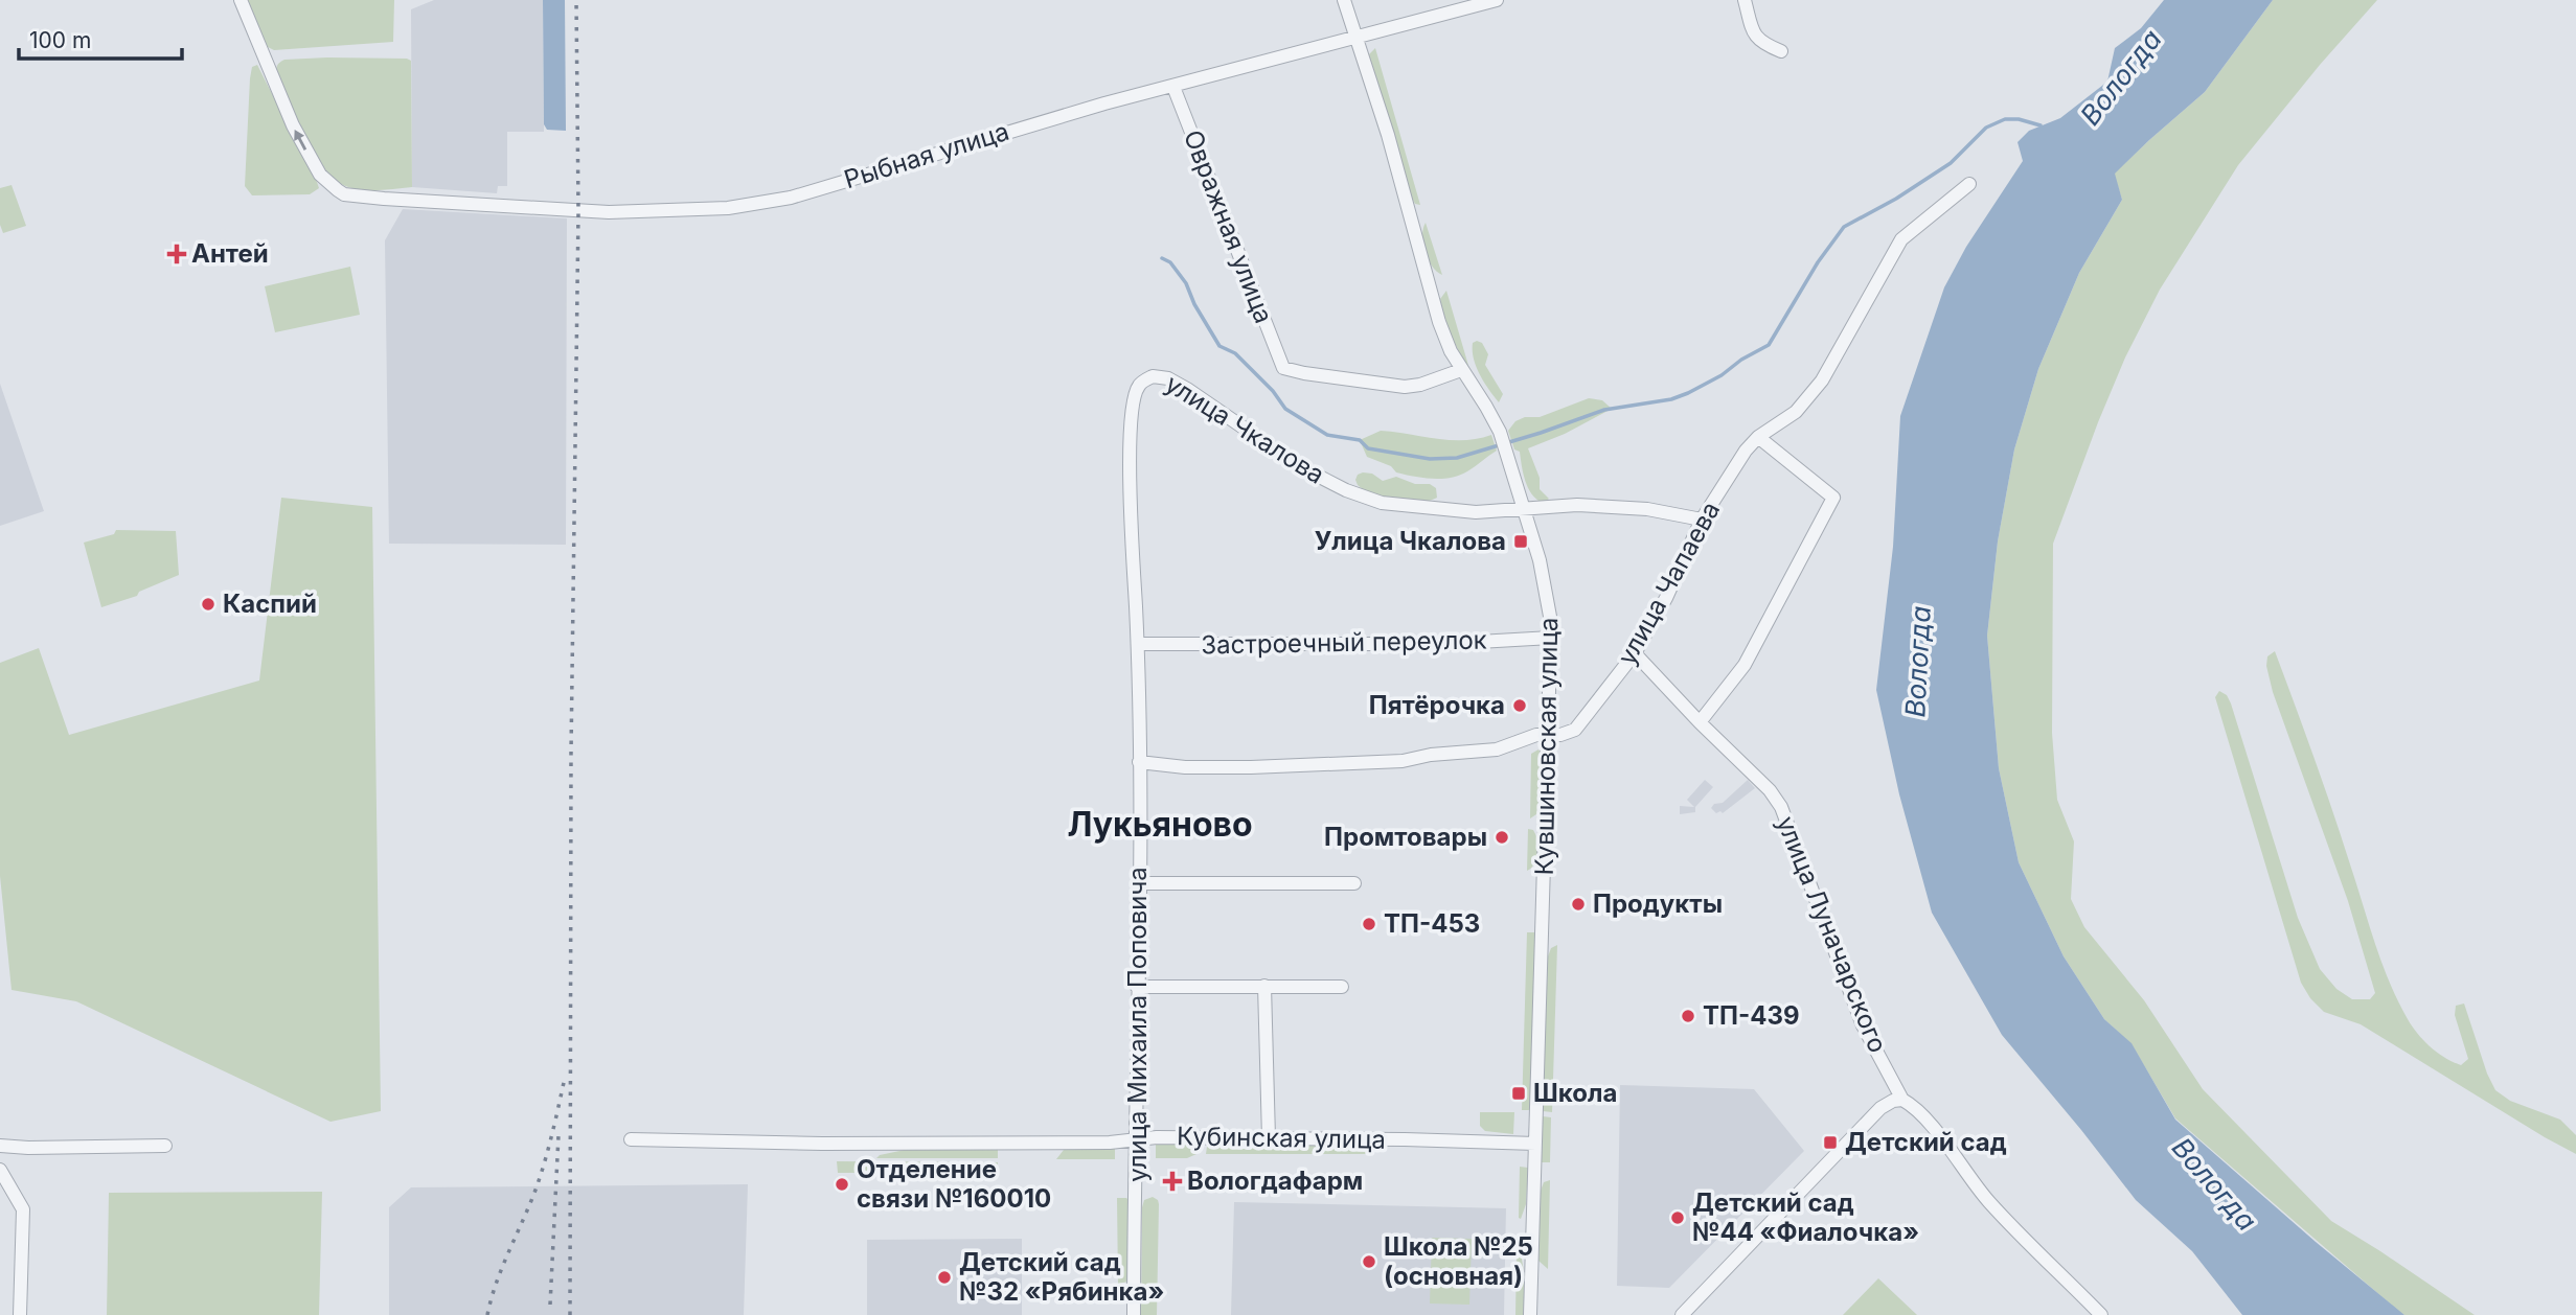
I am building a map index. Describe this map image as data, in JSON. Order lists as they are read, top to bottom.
{
  "streets": {
    "street": [
      "Рыбная улица",
      "Овражная улица",
      "улица Чкалова",
      "улица Чапаева",
      "Застроечный переулок",
      "Кувшиновская улица",
      "улица Луначарского",
      "улица Михаила Поповича",
      "Кубинская улица"
    ]
  },
  "crossings": [
    ["Рыбная улица", "Овражная улица"],
    ["Рыбная улица", "Кувшиновская улица"],
    ["Овражная улица", "Кувшиновская улица"],
    ["улица Чкалова", "улица Чапаева"],
    ["улица Чкалова", "Кувшиновская улица"],
    ["улица Чкалова", "улица Михаила Поповича"],
    ["улица Чапаева", "Кувшиновская улица"],
    ["улица Чапаева", "улица Луначарского"],
    ["улица Чапаева", "улица Михаила Поповича"],
    ["Застроечный переулок", "Кувшиновская улица"],
    ["Застроечный переулок", "улица Михаила Поповича"],
    ["Кувшиновская улица", "Кубинская улица"],
    ["улица Михаила Поповича", "Кубинская улица"]
  ],
  "one_way": ["Рыбная улица"],
  "districts": ["Лукьяново"],
  "water": ["Вологда"],
  "places": {
    "health": ["Антей", "Вологдафарм"],
    "transit": ["Улица Чкалова", "Школа", "Детский сад"],
    "other": [
      "Каспий",
      "Пятёрочка",
      "Промтовары",
      "Продукты",
      "ТП-453",
      "ТП-439",
      "Отделение связи №160010",
      "Детский сад №44 «Фиалочка»",
      "Школа №25 (основная)",
      "Детский сад №32 «Рябинка»"
    ]
  },
  "scale_bar": "100 m"
}
